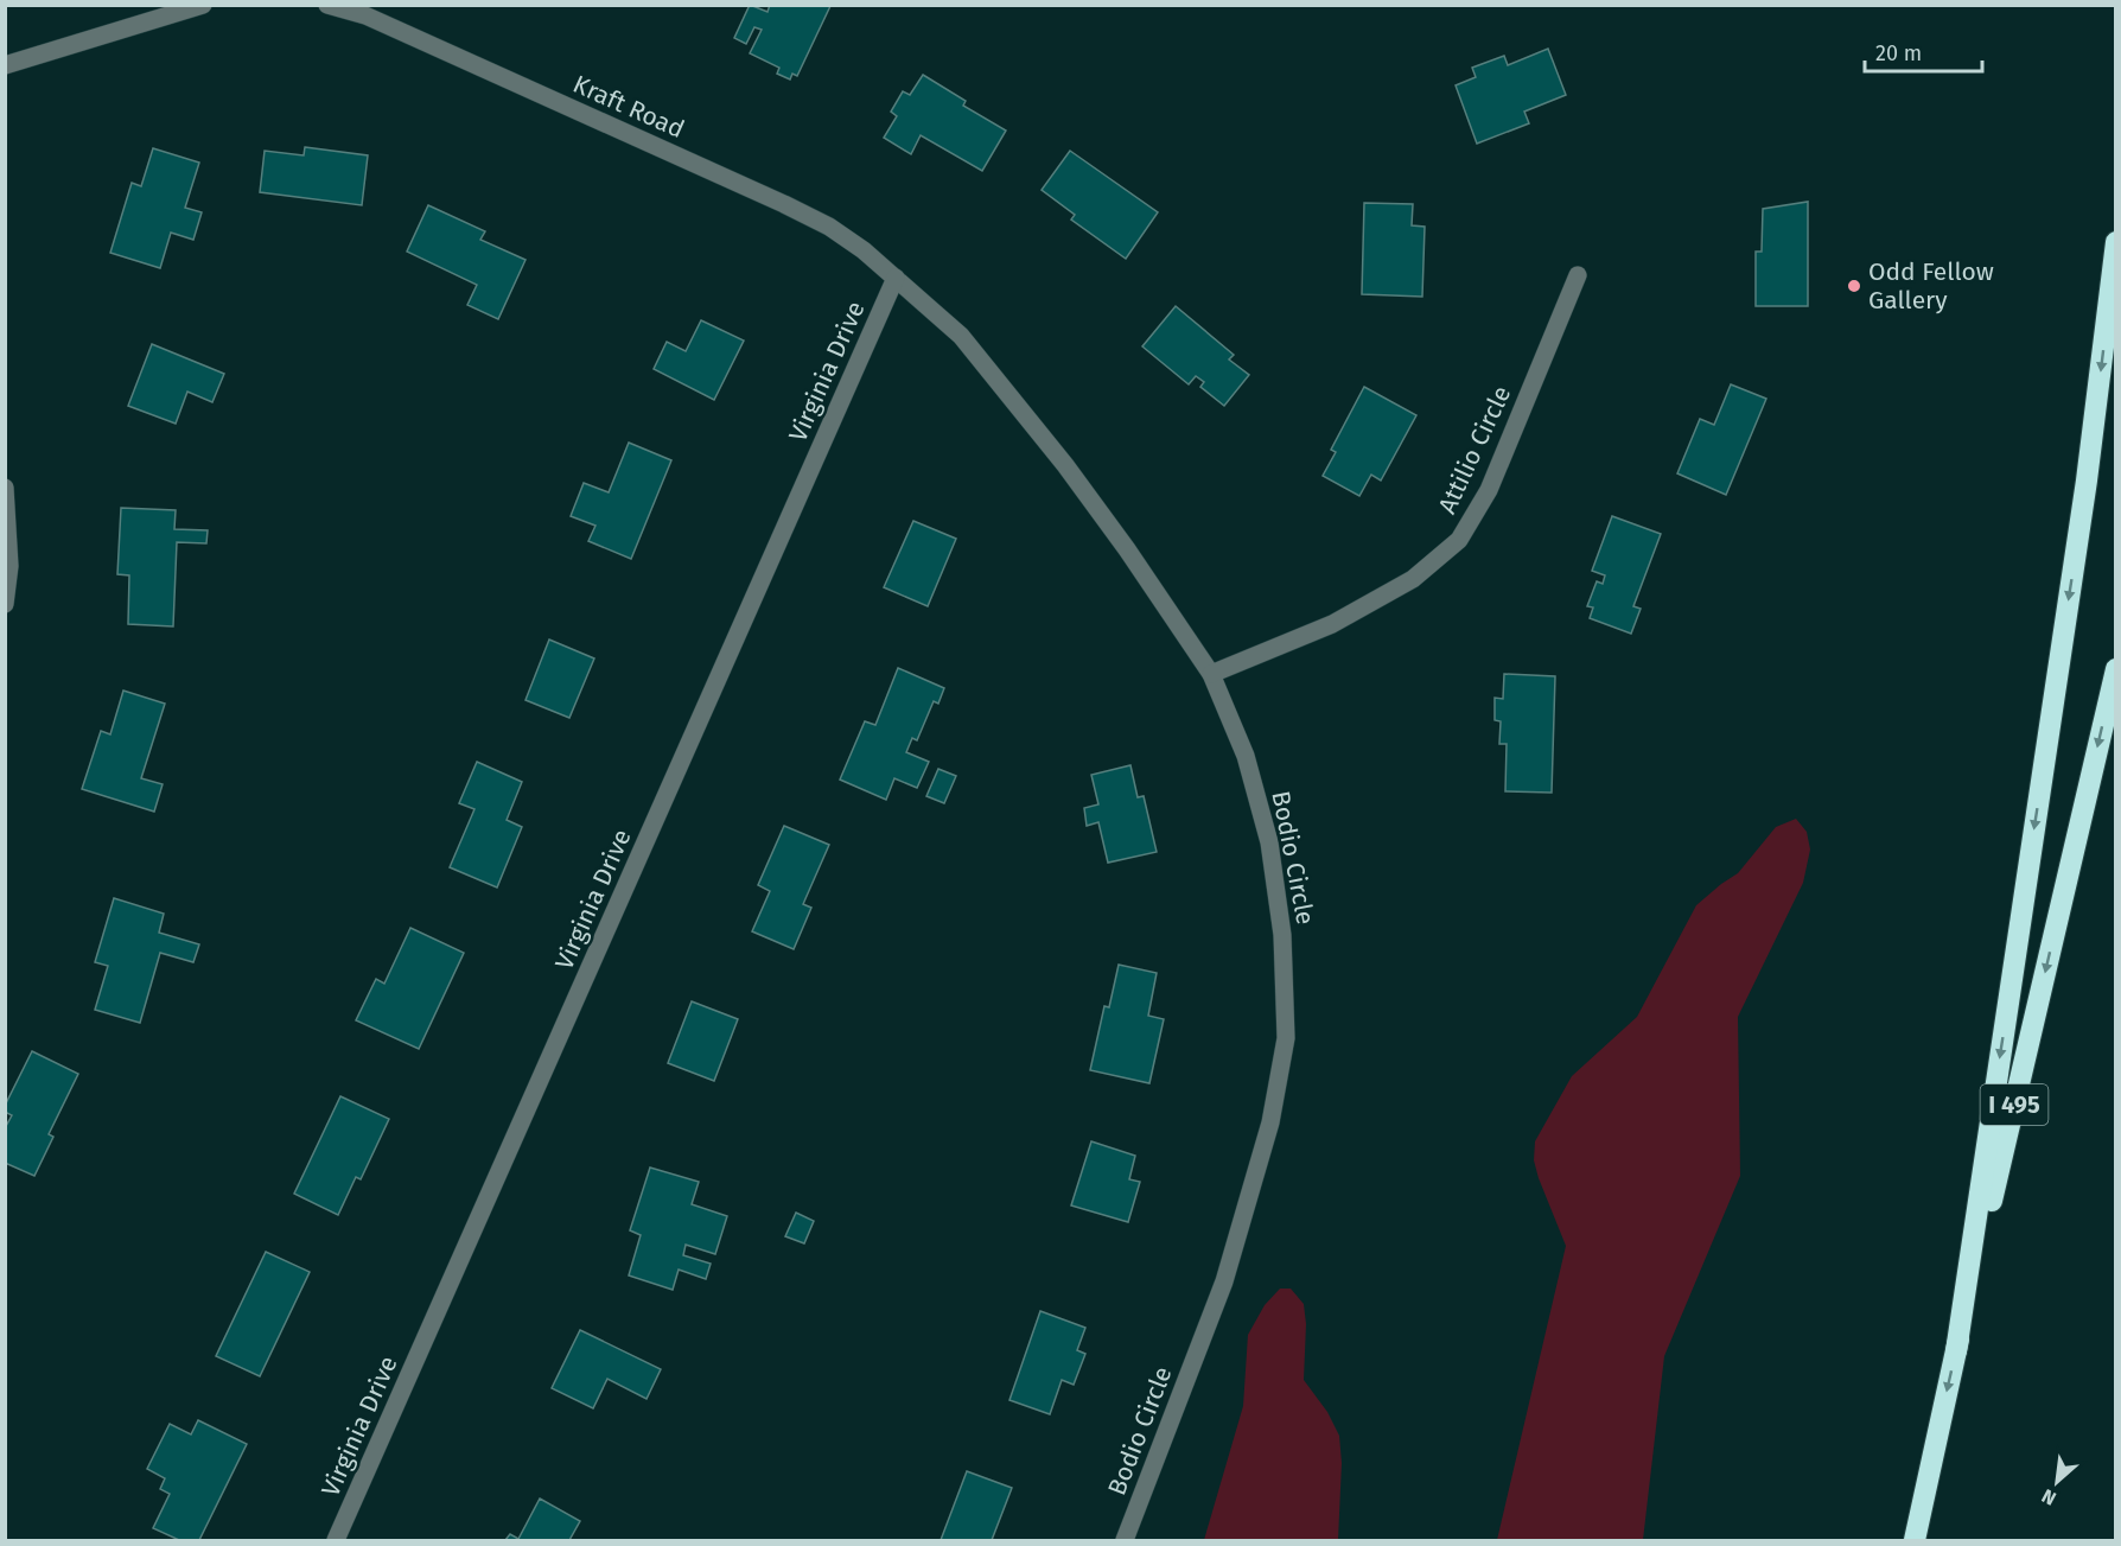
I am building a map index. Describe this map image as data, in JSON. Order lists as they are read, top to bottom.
{
  "streets": {
    "highway": ["I 495"],
    "street": [
      "Kraft Road",
      "Virginia Drive",
      "Attilio Circle",
      "Bodio Circle"
    ]
  },
  "crossings": [
    ["Kraft Road", "Virginia Drive"],
    ["Kraft Road", "Bodio Circle"],
    ["Virginia Drive", "Bodio Circle"],
    ["Attilio Circle", "Bodio Circle"]
  ],
  "places": ["Odd Fellow Gallery"],
  "scale_bar": "20 m",
  "north": "bottom left"
}
